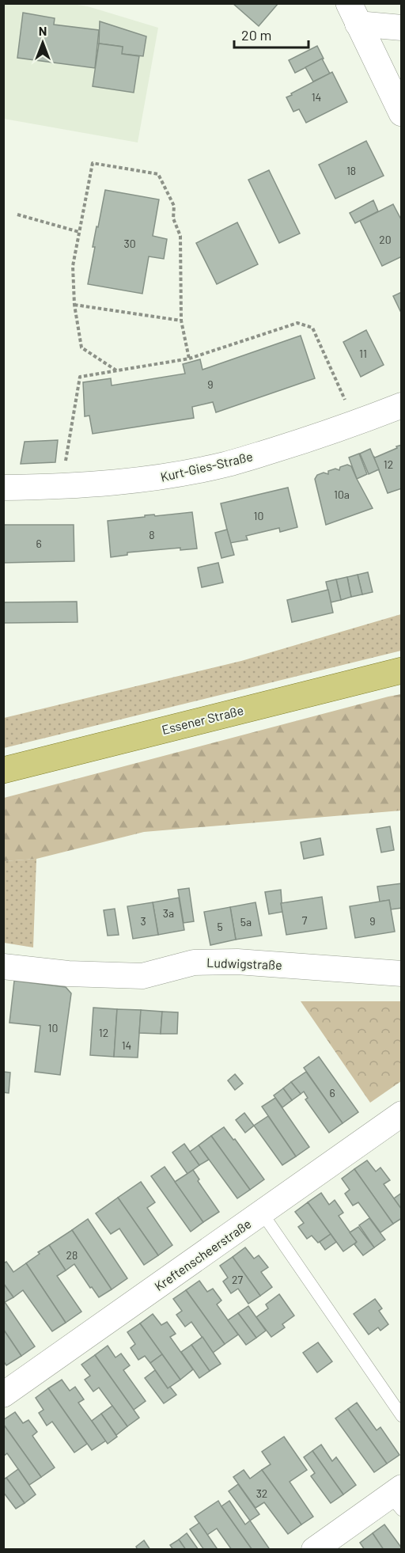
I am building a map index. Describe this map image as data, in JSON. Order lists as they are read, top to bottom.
{
  "streets": {
    "main road": ["Essener Straße"],
    "street": ["Kurt-Gies-Straße", "Ludwigstraße", "Kreftenscheerstraße"]
  },
  "house_numbers": [
    "14",
    "18",
    "20",
    "30",
    "11",
    "9",
    "12",
    "10a",
    "10",
    "8",
    "6",
    "3a",
    "7",
    "3",
    "9",
    "5a",
    "5",
    "10",
    "12",
    "14",
    "6",
    "28",
    "27",
    "32"
  ],
  "scale_bar": "20 m",
  "north": "top"
}
